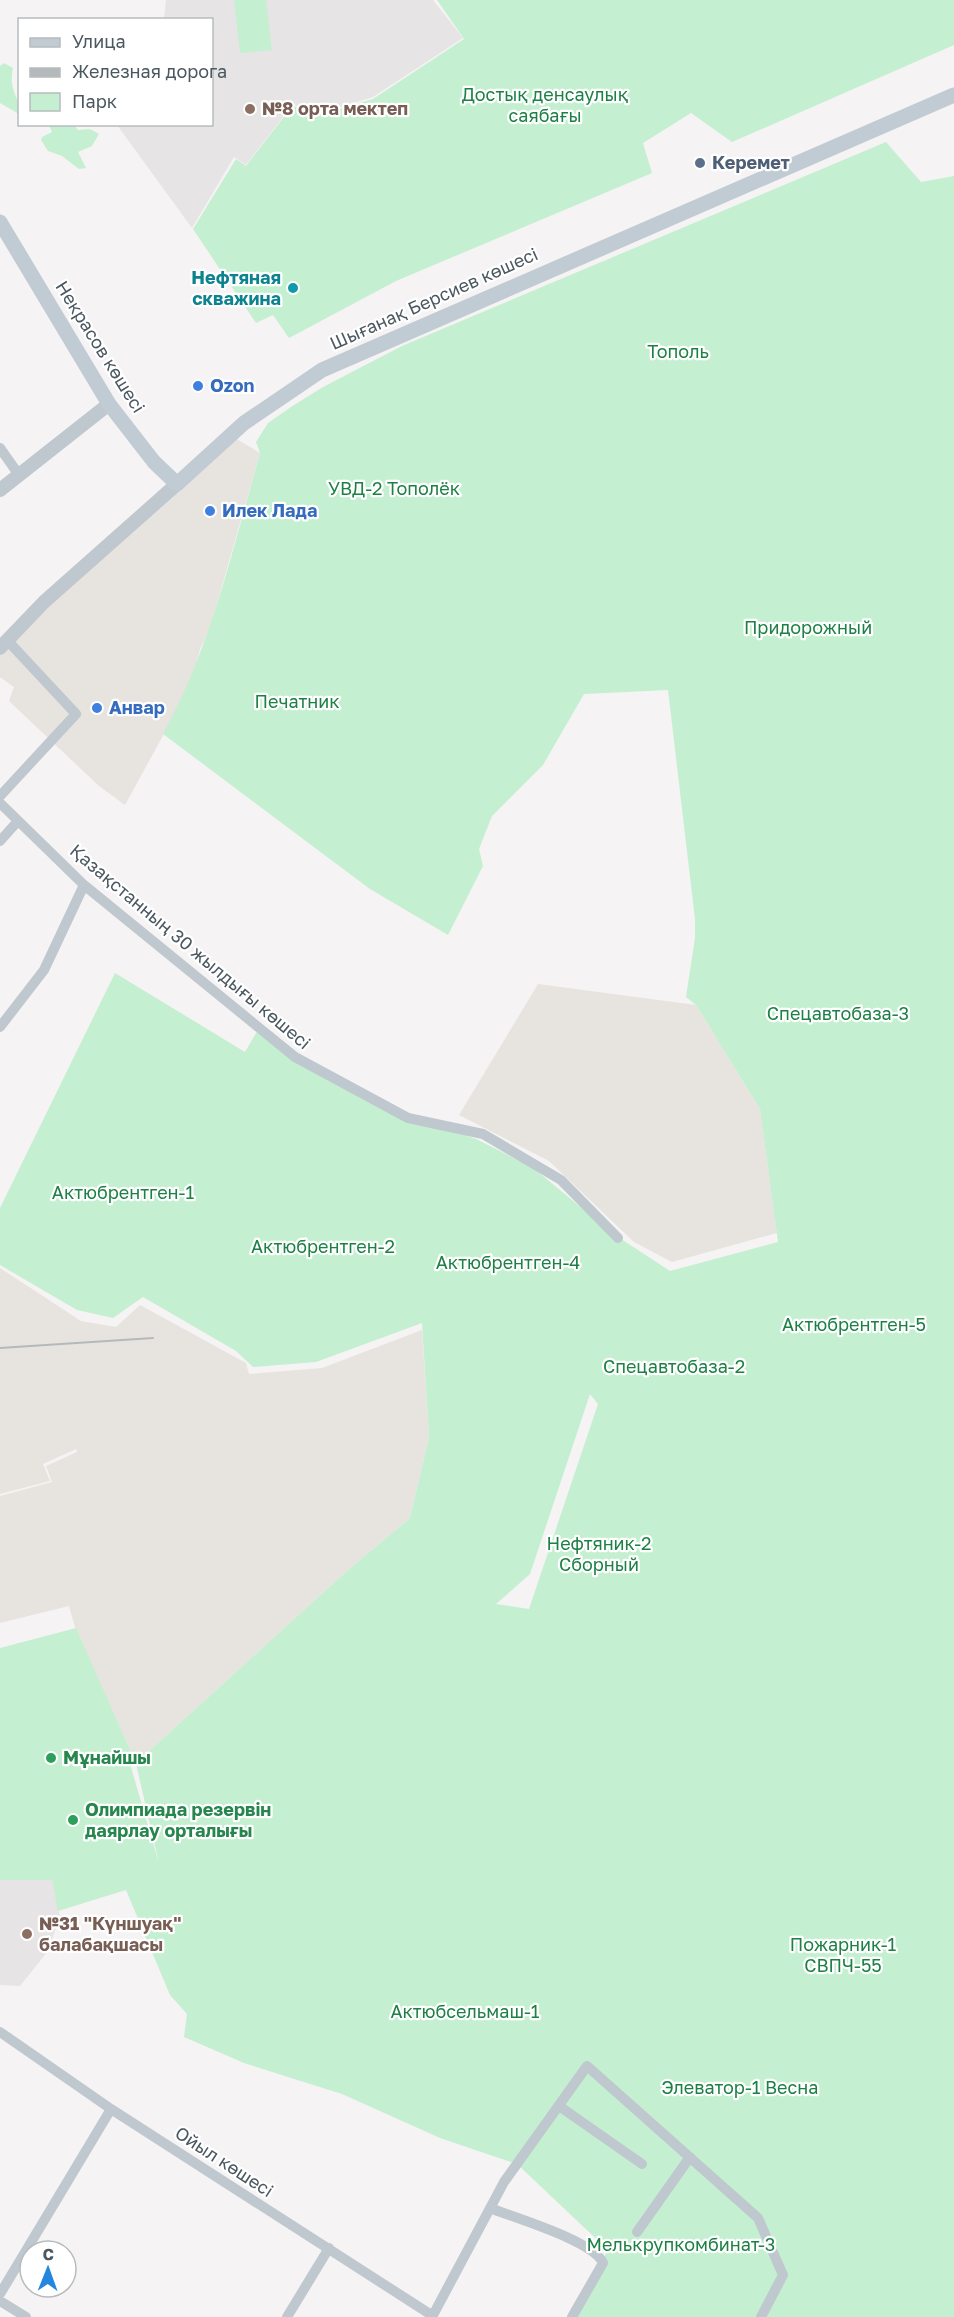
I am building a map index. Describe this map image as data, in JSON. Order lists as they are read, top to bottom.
{
  "streets": {
    "main road": ["Шығанақ Берсиев көшесі", "Некрасов көшесі"],
    "street": ["Қазақстанның 30 жылдығы көшесі", "Ойыл көшесі"]
  },
  "crossings": [
    ["Шығанақ Берсиев көшесі", "Некрасов көшесі"]
  ],
  "parks": [
    "Достық денсаулық саябағы",
    "Тополь",
    "УВД-2 Тополёк",
    "Придорожный",
    "Печатник",
    "Спецавтобаза-3",
    "Актюбрентген-1",
    "Актюбрентген-2",
    "Актюбрентген-4",
    "Актюбрентген-5",
    "Спецавтобаза-2",
    "Нефтяник-2 Сборный",
    "Пожарник-1 СВПЧ-55",
    "Актюбсельмаш-1",
    "Элеватор-1 Весна",
    "Мелькрупкомбинат-3"
  ],
  "places": [
    "№8 орта мектеп",
    "Керемет",
    "Нефтяная скважина",
    "Ozon",
    "Илек Лада",
    "Анвар",
    "Мұнайшы",
    "Олимпиада резервін даярлау орталығы",
    "№31 \"Күншуақ\" балабақшасы"
  ],
  "legend": ["Улица", "Железная дорога", "Парк"],
  "north": "top"
}
